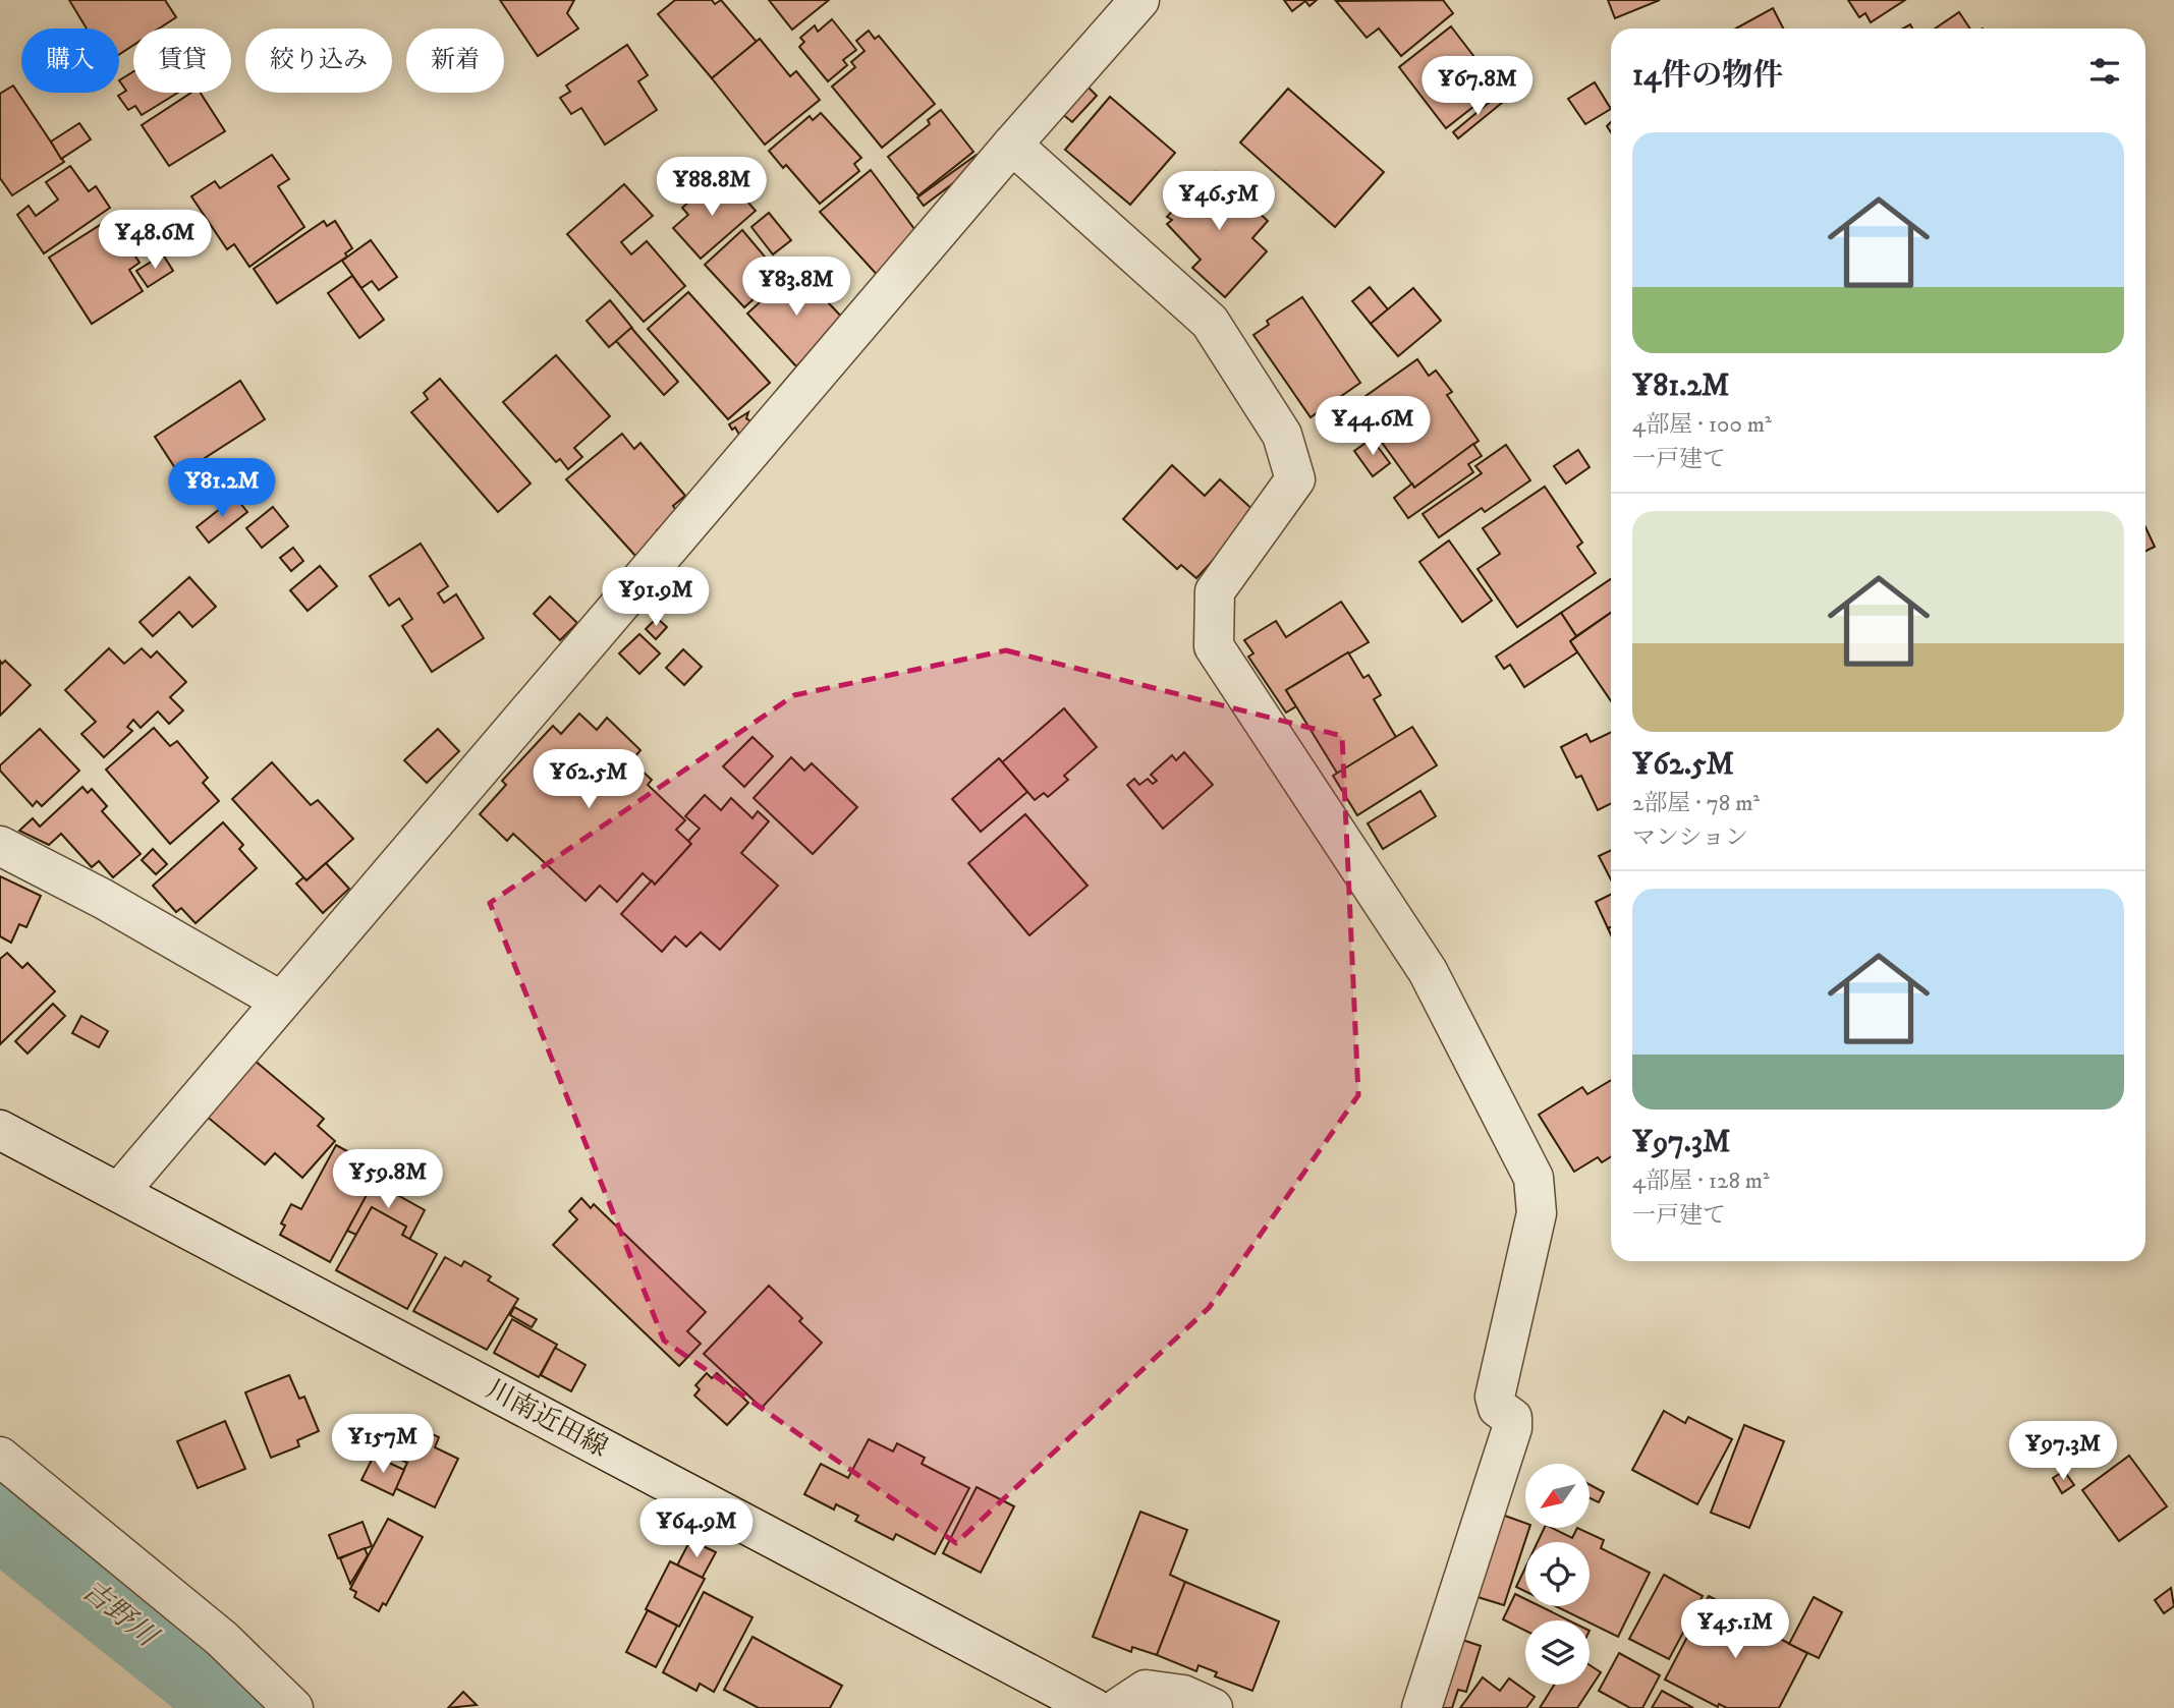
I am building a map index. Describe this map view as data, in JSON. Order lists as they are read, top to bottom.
{
  "streets": {
    "street": ["川南近田線"]
  },
  "water": ["吉野川"],
  "north": "bottom left",
  "page": {
    "chip": [
      "購入",
      "賃貸",
      "絞り込み",
      "新着"
    ],
    "heading": "14件の物件",
    "price": [
      "¥67.8M",
      "¥88.8M",
      "¥46.5M",
      "¥48.6M",
      "¥83.8M",
      "¥44.6M",
      "¥81.2M",
      "¥91.9M",
      "¥62.5M",
      "¥59.8M",
      "¥157M",
      "¥97.3M",
      "¥64.9M",
      "¥45.1M"
    ],
    "list": [
      {
        "name": "¥81.2M",
        "note": "4部屋 · 100 m² · 一戸建て"
      },
      {
        "name": "¥62.5M",
        "note": "2部屋 · 78 m² · マンション"
      },
      {
        "name": "¥97.3M",
        "note": "4部屋 · 128 m² · 一戸建て"
      }
    ]
  }
}
